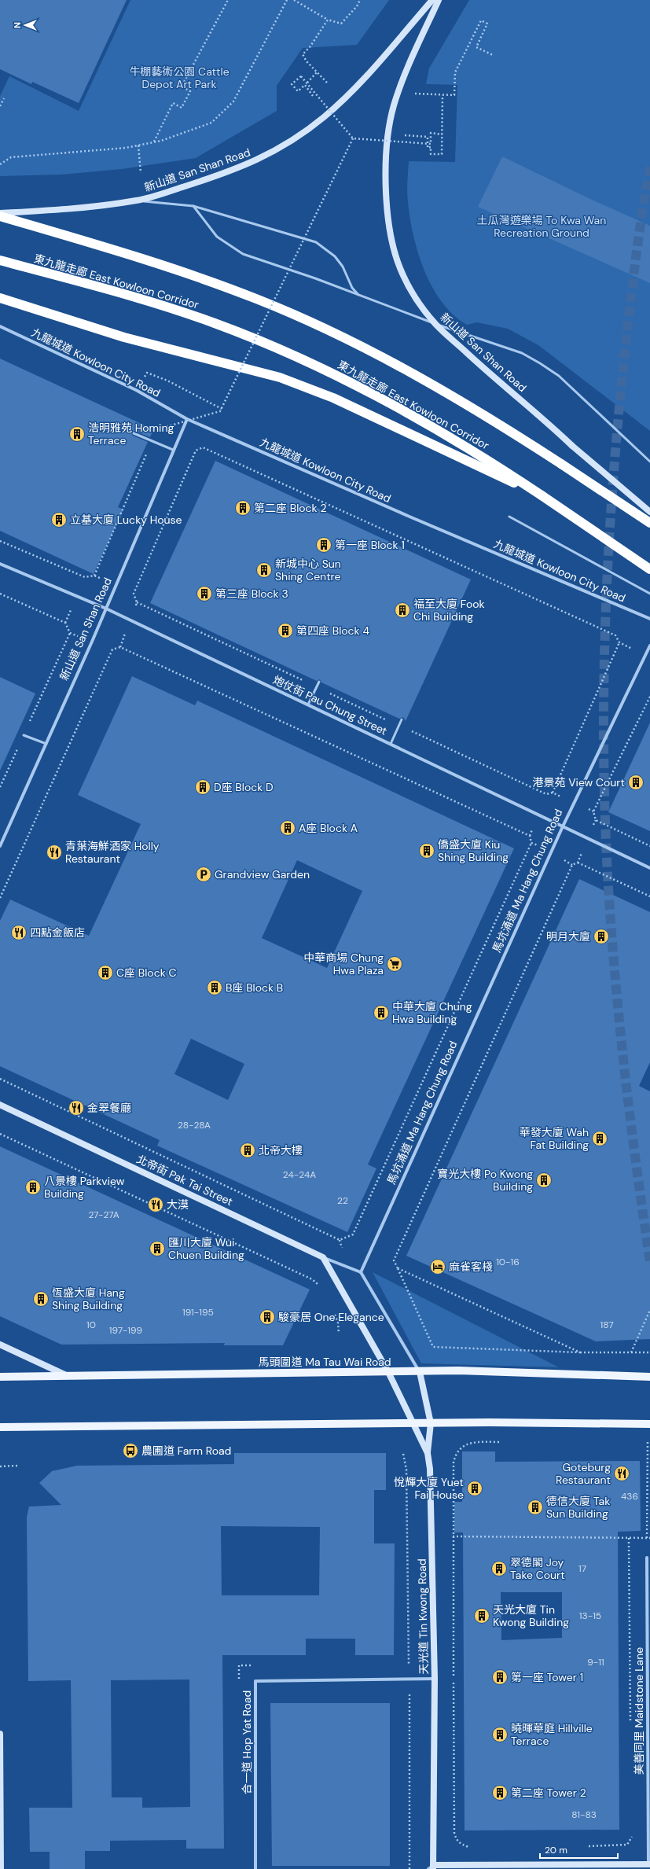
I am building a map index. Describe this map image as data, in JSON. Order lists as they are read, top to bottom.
{
  "streets": {
    "highway": ["東九龍走廊 East Kowloon Corridor"],
    "main road": ["馬頭圍道 Ma Tau Wai Road"],
    "street": [
      "新山道 San Shan Road",
      "九龍城道 Kowloon City Road",
      "炮仗街 Pau Chung Street",
      "馬坑涌道 Ma Hang Chung Road",
      "北帝街 Pak Tai Street",
      "天光道 Tin Kwong Road",
      "美善同里 Maidstone Lane",
      "合一道 Hop Yat Road"
    ]
  },
  "crossings": [
    ["新山道 San Shan Road", "九龍城道 Kowloon City Road"],
    ["新山道 San Shan Road", "炮仗街 Pau Chung Street"],
    ["炮仗街 Pau Chung Street", "馬坑涌道 Ma Hang Chung Road"],
    ["馬坑涌道 Ma Hang Chung Road", "北帝街 Pak Tai Street"],
    ["馬頭圍道 Ma Tau Wai Road", "天光道 Tin Kwong Road"],
    ["天光道 Tin Kwong Road", "合一道 Hop Yat Road"]
  ],
  "parks": ["牛棚藝術公園 Cattle Depot Art Park", "土瓜灣遊樂場 To Kwa Wan Recreation Ground"],
  "places": {
    "building": [
      "浩明雅苑 Homing Terrace",
      "第二座 Block 2",
      "立基大廈 Lucky House",
      "第一座 Block 1",
      "新城中心 Sun Shing Centre",
      "第三座 Block 3",
      "福至大廈 Fook Chi Building",
      "第四座 Block 4",
      "港景苑 View Court",
      "D座 Block D",
      "A座 Block A",
      "僑盛大廈 Kiu Shing Building",
      "明月大廈",
      "C座 Block C",
      "B座 Block B",
      "中華大廈 Chung Hwa Building",
      "華發大廈 Wah Fat Building",
      "北帝大樓",
      "寶光大樓 Po Kwong Building",
      "八景樓 Parkview Building",
      "匯川大廈 Wui Chuen Building",
      "恆盛大廈 Hang Shing Building",
      "駿豪居 One Elegance",
      "悅輝大廈 Yuet Fai House",
      "德信大廈 Tak Sun Building",
      "翠德閣 Joy Take Court",
      "天光大廈 Tin Kwong Building",
      "第一座 Tower 1",
      "曉暉華庭 Hillville Terrace",
      "第二座 Tower 2"
    ],
    "restaurant": [
      "青葉海鮮酒家 Holly Restaurant",
      "四點金飯店",
      "金翠餐廳",
      "大漠",
      "Goteburg Restaurant"
    ],
    "parking": ["Grandview Garden"],
    "supermarket": ["中華商場 Chung Hwa Plaza"],
    "hotel": ["麻雀客棧"],
    "bus stop": ["農圃道 Farm Road"]
  },
  "house_numbers": [
    "28-28A",
    "24-24A",
    "22",
    "27-27A",
    "10-16",
    "191-195",
    "10",
    "187",
    "197-199",
    "436",
    "17",
    "13-15",
    "9-11",
    "81-83"
  ],
  "scale_bar": "20 m",
  "north": "left"
}
